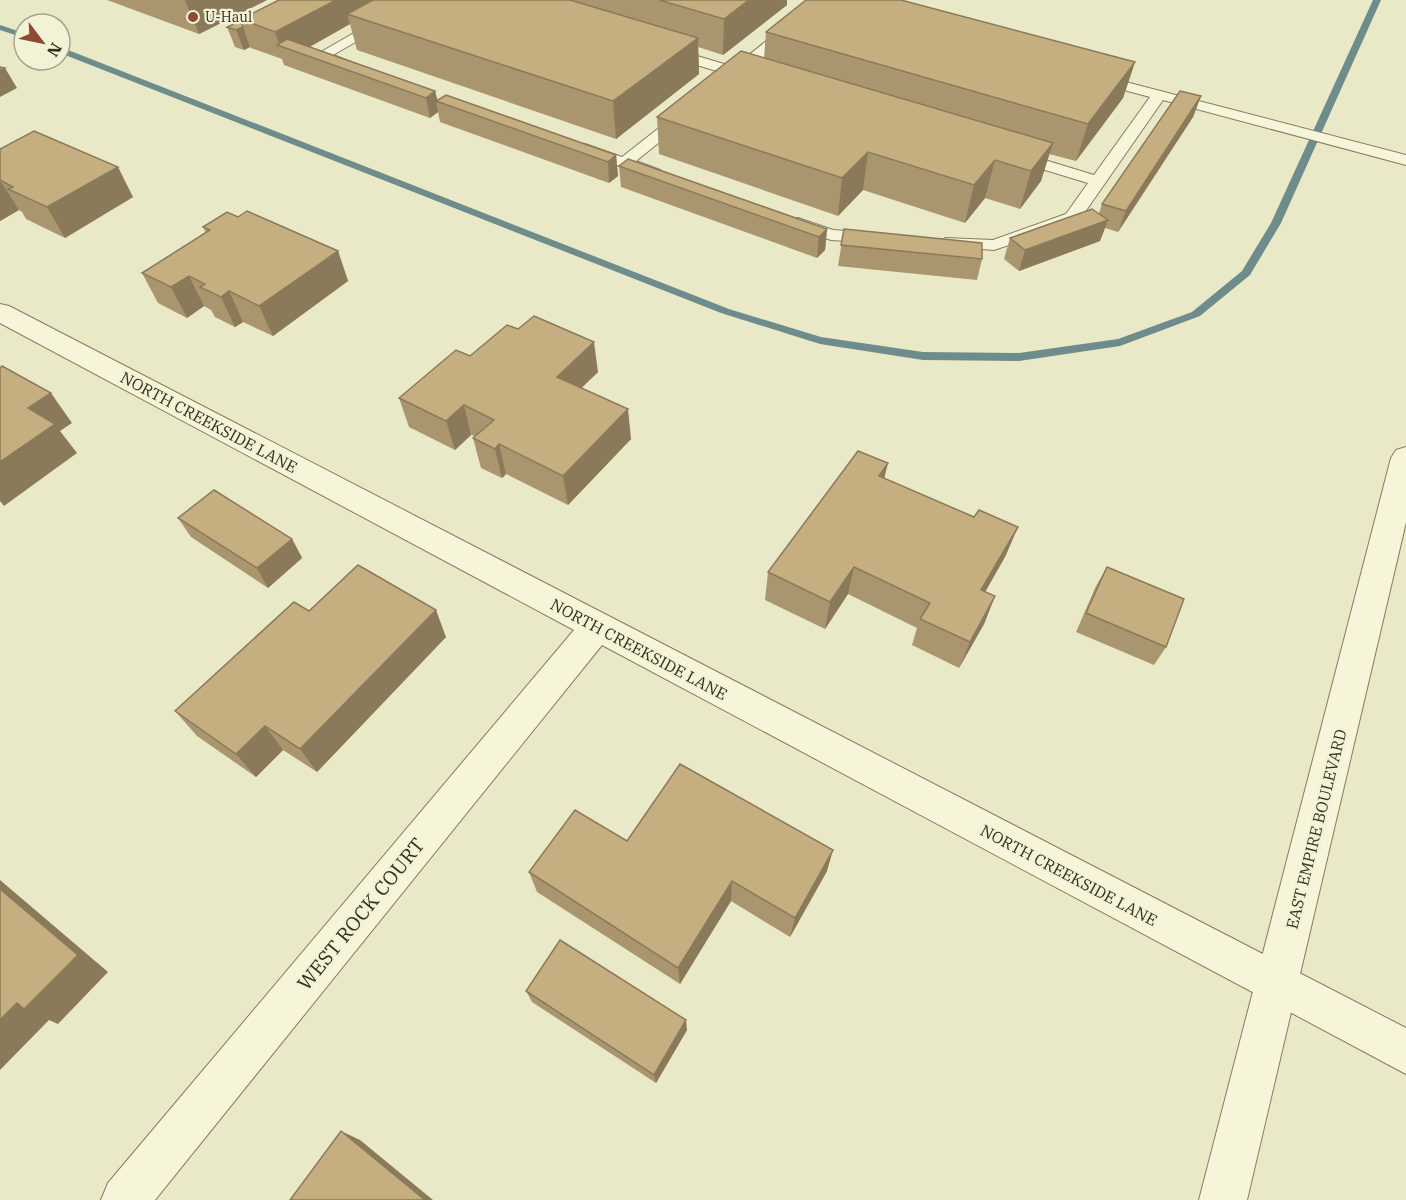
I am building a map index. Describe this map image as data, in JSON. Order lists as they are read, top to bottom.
{
  "streets": {
    "street": ["NORTH CREEKSIDE LANE", "EAST EMPIRE BOULEVARD", "WEST ROCK COURT"]
  },
  "crossings": [
    ["NORTH CREEKSIDE LANE", "EAST EMPIRE BOULEVARD"],
    ["NORTH CREEKSIDE LANE", "WEST ROCK COURT"]
  ],
  "places": ["U-Haul"],
  "north": "bottom right"
}
